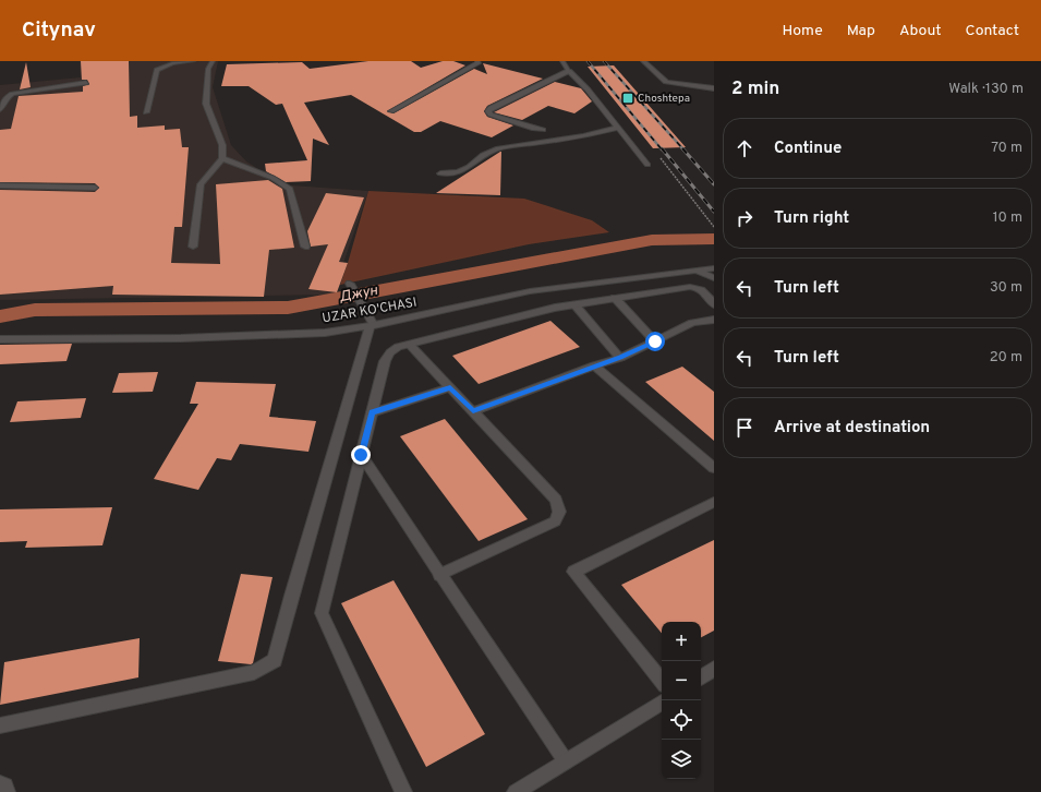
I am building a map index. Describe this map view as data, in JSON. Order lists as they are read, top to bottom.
{
  "streets": {
    "street": ["UZAR KO'CHASI"]
  },
  "water": ["Джун"],
  "places": {
    "transit": ["Choshtepa"]
  },
  "page": {
    "header": "Citynav",
    "nav": [
      "Home",
      "Map",
      "About",
      "Contact"
    ],
    "heading": ["2 min", "Walk · 130 m"],
    "list": [
      ["Continue", "70 m"],
      ["Turn right", "10 m"],
      ["Turn left", "30 m"],
      ["Turn left", "20 m"],
      "Arrive at destination"
    ],
    "map_buttons": ["+", "−"]
  }
}
